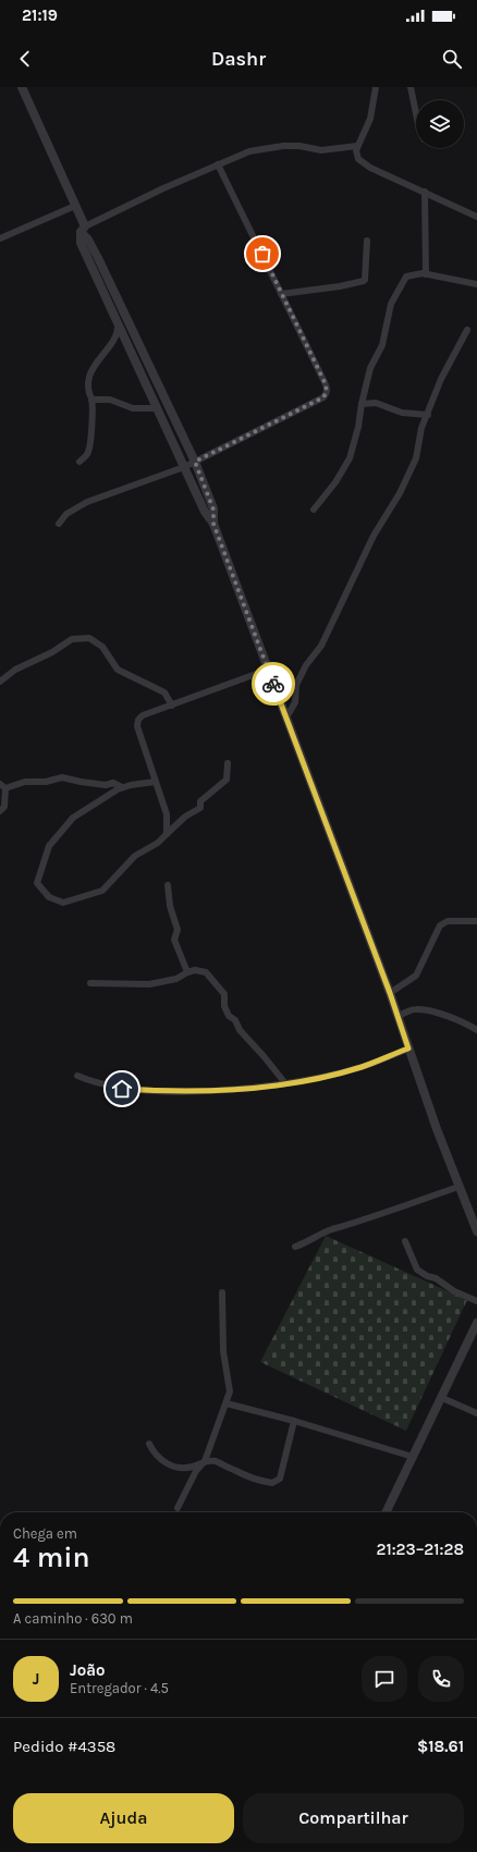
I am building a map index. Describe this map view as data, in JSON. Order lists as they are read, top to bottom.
{
  "page": {
    "status": "21:19",
    "header": "Dashr",
    "heading": ["4 min", "Chega em", "21:23–21:28"],
    "panel": [
      "João",
      "Entregador · 4.5",
      "Pedido #4358",
      "$18.61"
    ],
    "bar": "A caminho · 630 m",
    "round": "J",
    "buttons": ["Ajuda", "Compartilhar"]
  }
}
